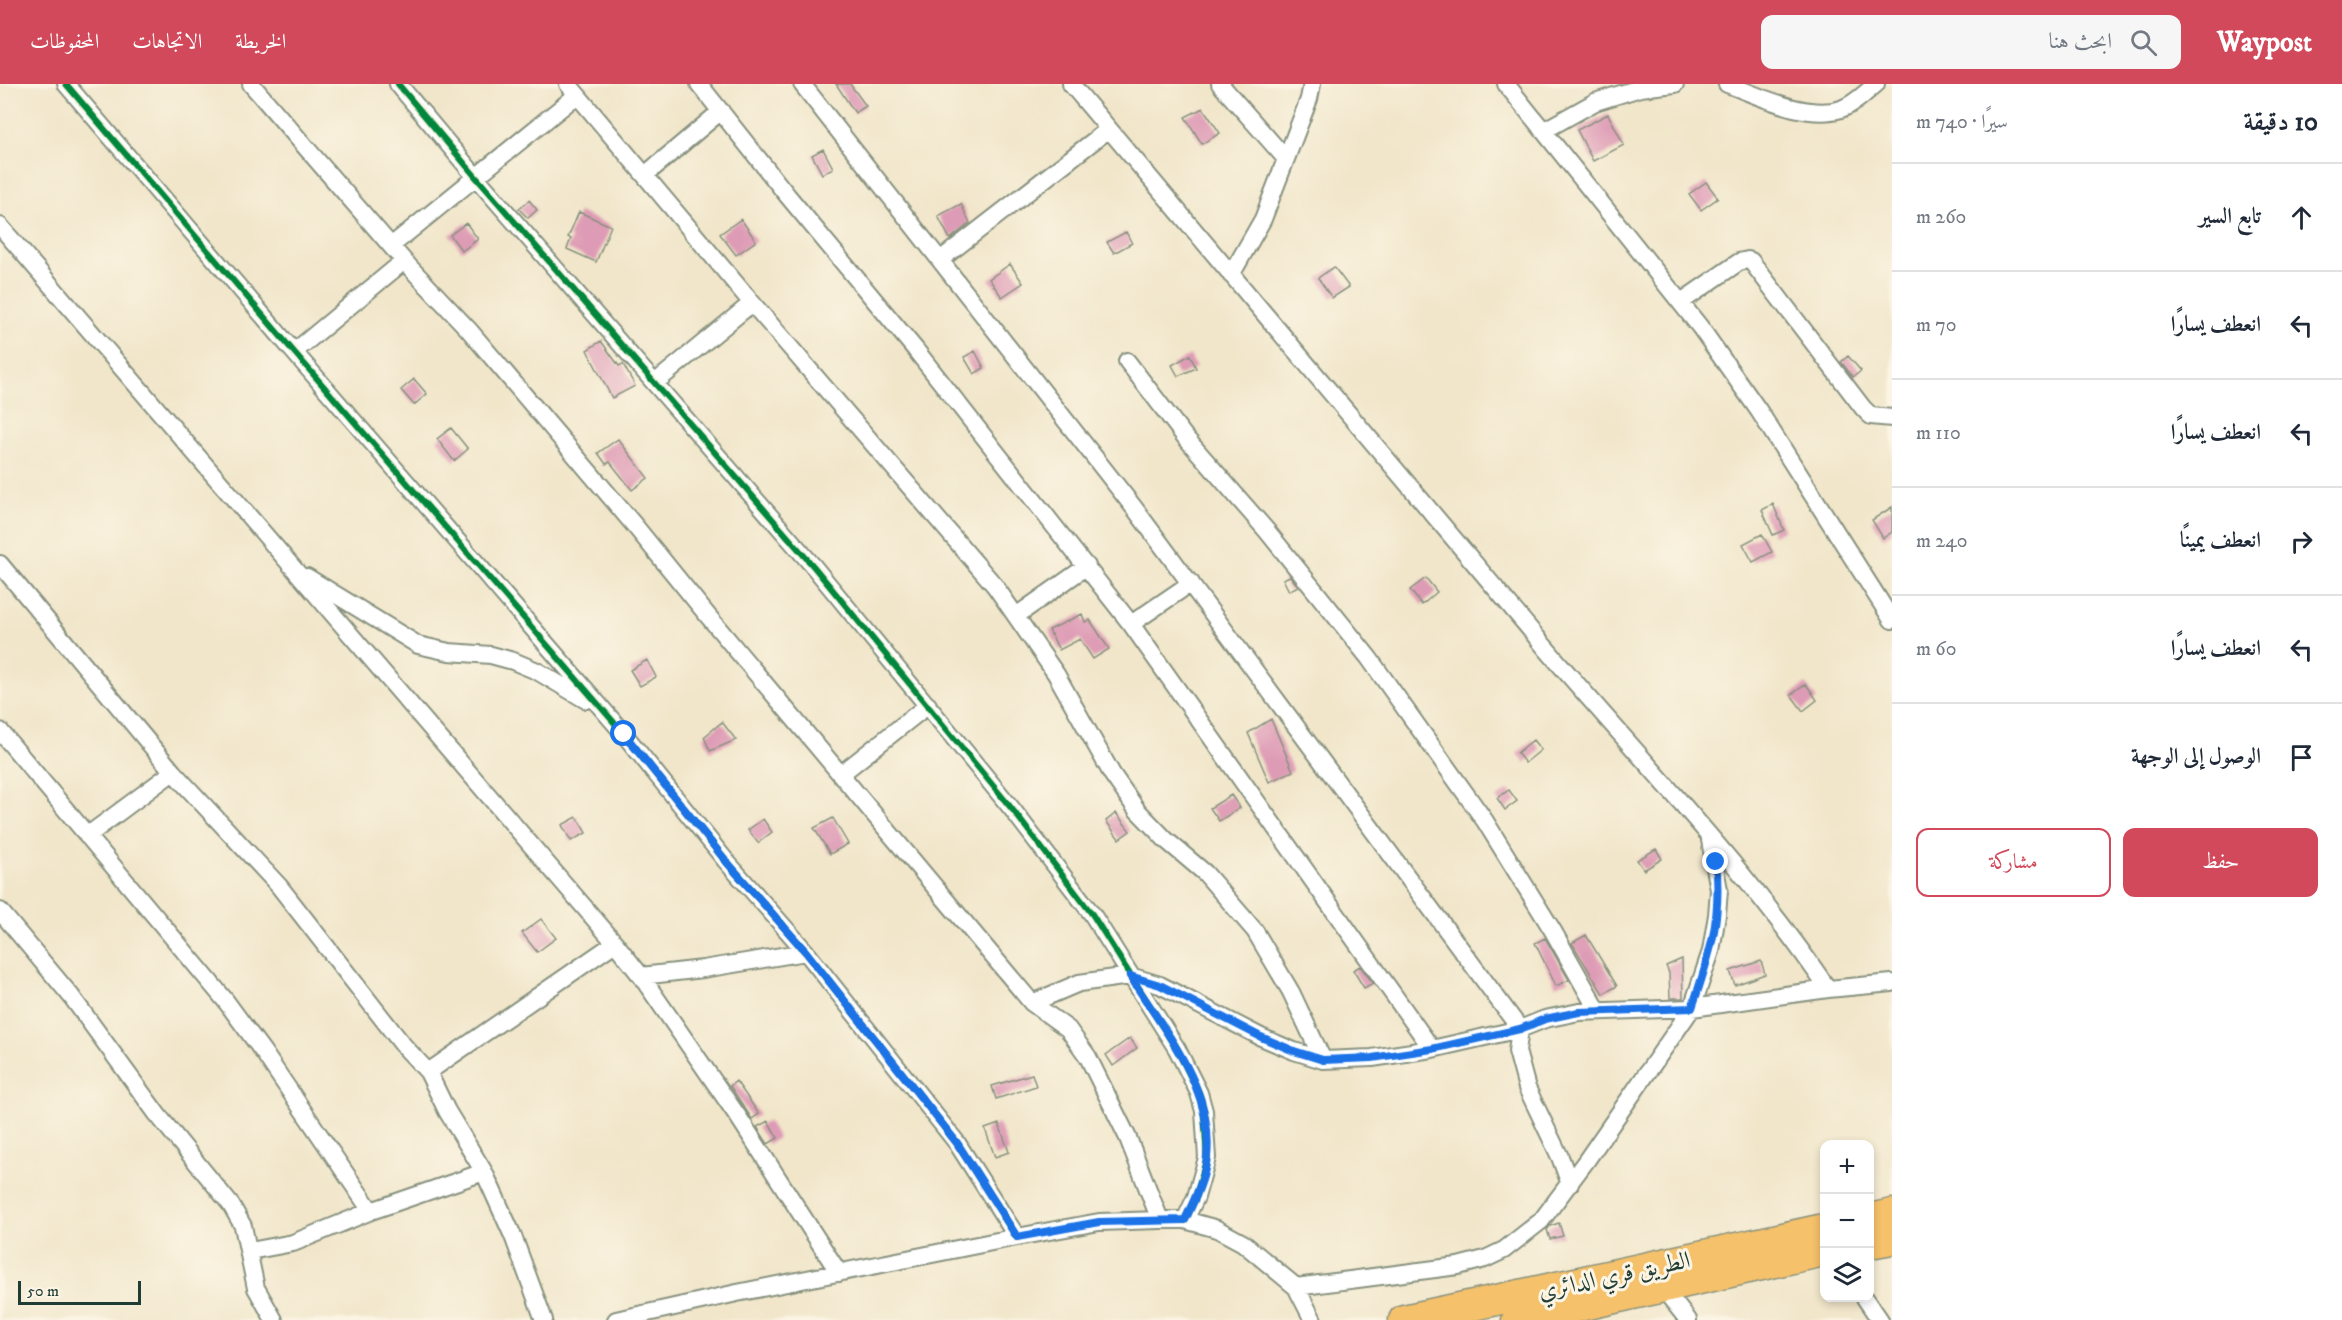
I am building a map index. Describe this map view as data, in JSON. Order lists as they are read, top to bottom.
{
  "streets": {
    "highway": ["الطريق قري الدائري"]
  },
  "scale_bar": "50 m",
  "page": {
    "header": "Waypost",
    "search": "ابحث هنا",
    "nav": ["الخريطة", "الاتجاهات", "المحفوظات"],
    "heading": ["10 دقيقة", "سيرًا · 740 m"],
    "list": [
      ["تابع السير", "260 m"],
      ["انعطف يسارًا", "70 m"],
      ["انعطف يسارًا", "110 m"],
      ["انعطف يمينًا", "240 m"],
      ["انعطف يسارًا", "60 m"],
      "الوصول إلى الوجهة"
    ],
    "buttons": ["حفظ", "مشاركة"],
    "map_buttons": ["+", "−"],
    "scale": "50 m"
  }
}
